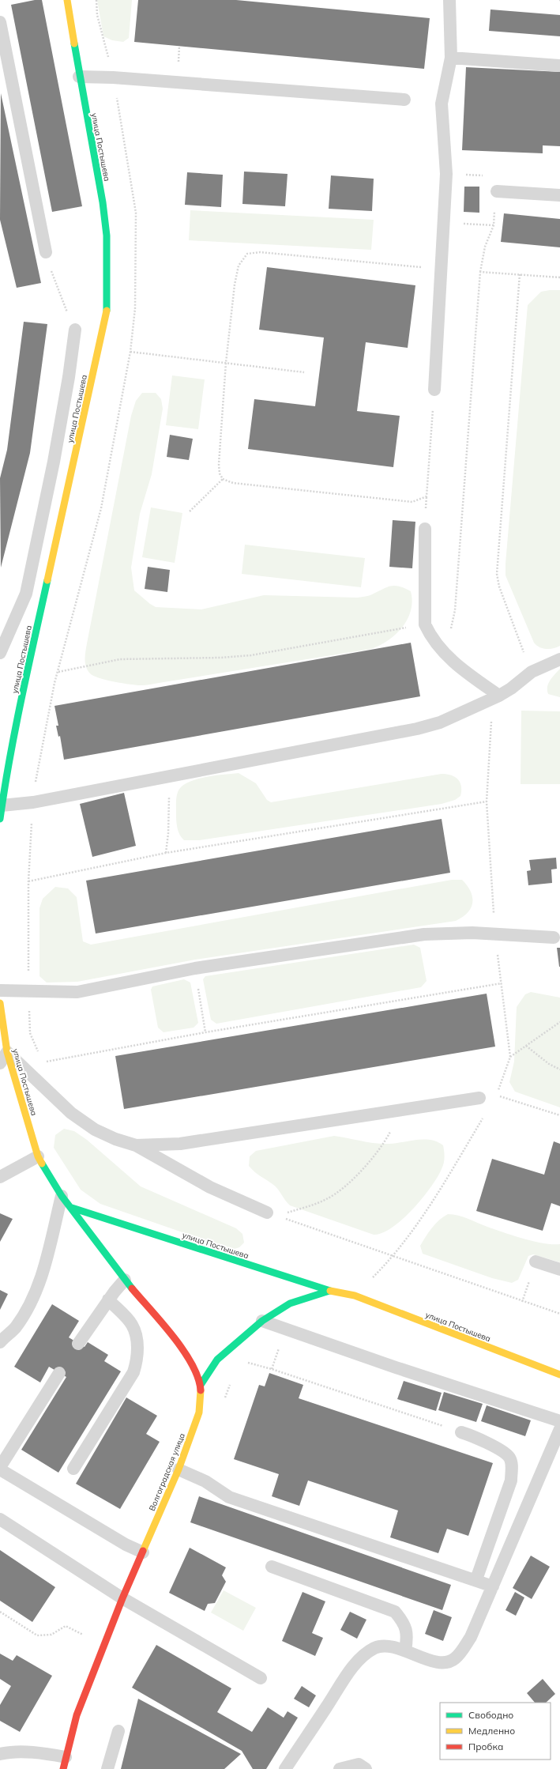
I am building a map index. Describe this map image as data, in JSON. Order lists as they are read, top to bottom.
{
  "streets": {
    "main road": ["улица Постышева", "Волгоградская улица"]
  },
  "crossings": [
    ["улица Постышева", "Волгоградская улица"]
  ],
  "legend": ["Свободно", "Медленно", "Пробка"]
}
